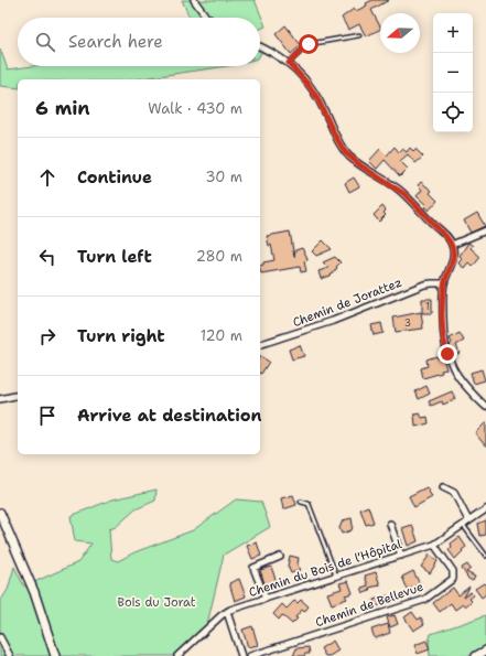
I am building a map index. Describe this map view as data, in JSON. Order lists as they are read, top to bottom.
{
  "streets": {
    "street": ["Chemin de Jorattez", "Chemin du Bois de l'Hôpital", "Chemin de Bellevue"]
  },
  "crossings": [
    ["Chemin du Bois de l'Hôpital", "Chemin de Bellevue"]
  ],
  "parks": ["Bois du Jorat"],
  "house_numbers": ["1", "3"],
  "north": "left",
  "page": {
    "map_buttons": ["+", "−"],
    "search": "Search here",
    "heading": ["6 min", "Walk · 430 m"],
    "list": [
      ["Continue", "30 m"],
      ["Turn left", "280 m"],
      ["Turn right", "120 m"],
      "Arrive at destination"
    ]
  }
}
